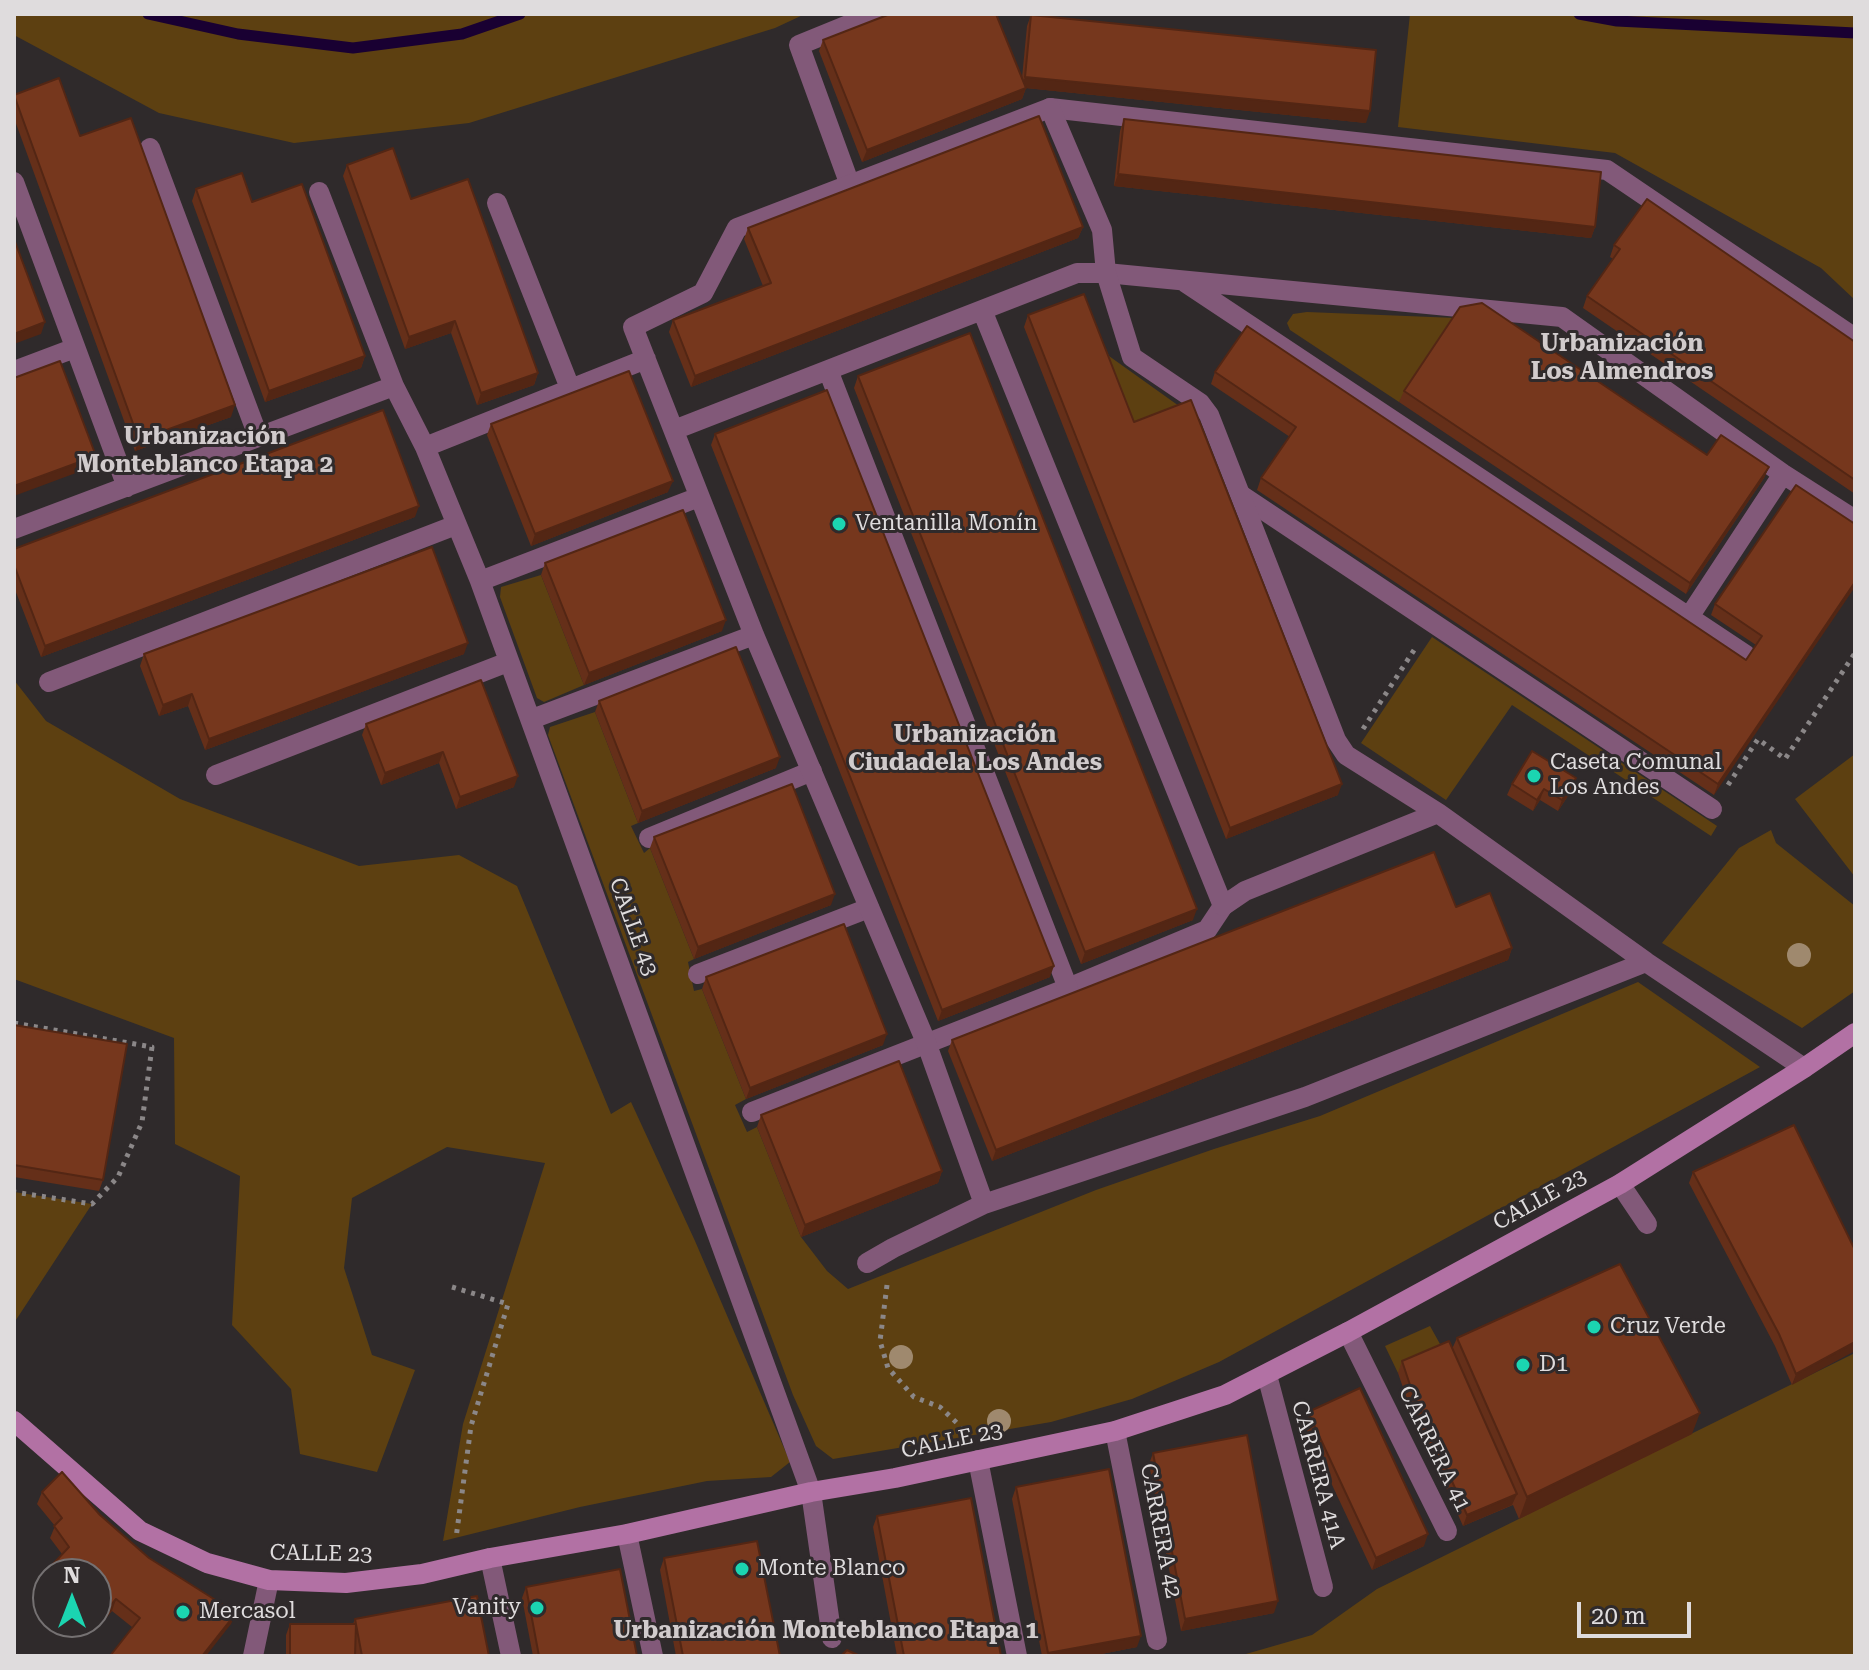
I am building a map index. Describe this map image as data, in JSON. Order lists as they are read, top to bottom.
{
  "streets": {
    "main road": ["CALLE 23"],
    "street": [
      "CALLE 43",
      "CARRERA 41",
      "CARRERA 41A",
      "CARRERA 42"
    ]
  },
  "crossings": [
    ["CALLE 43", "CALLE 23"],
    ["CALLE 23", "CARRERA 41"],
    ["CALLE 23", "CARRERA 41A"],
    ["CALLE 23", "CARRERA 42"]
  ],
  "districts": [
    "Urbanización Los Almendros",
    "Urbanización Monteblanco Etapa 2",
    "Urbanización Ciudadela Los Andes",
    "Urbanización Monteblanco Etapa 1"
  ],
  "places": [
    "Ventanilla Monín",
    "Caseta Comunal Los Andes",
    "Cruz Verde",
    "D1",
    "Monte Blanco",
    "Vanity",
    "Mercasol"
  ],
  "scale_bar": "20 m",
  "north": "top"
}
